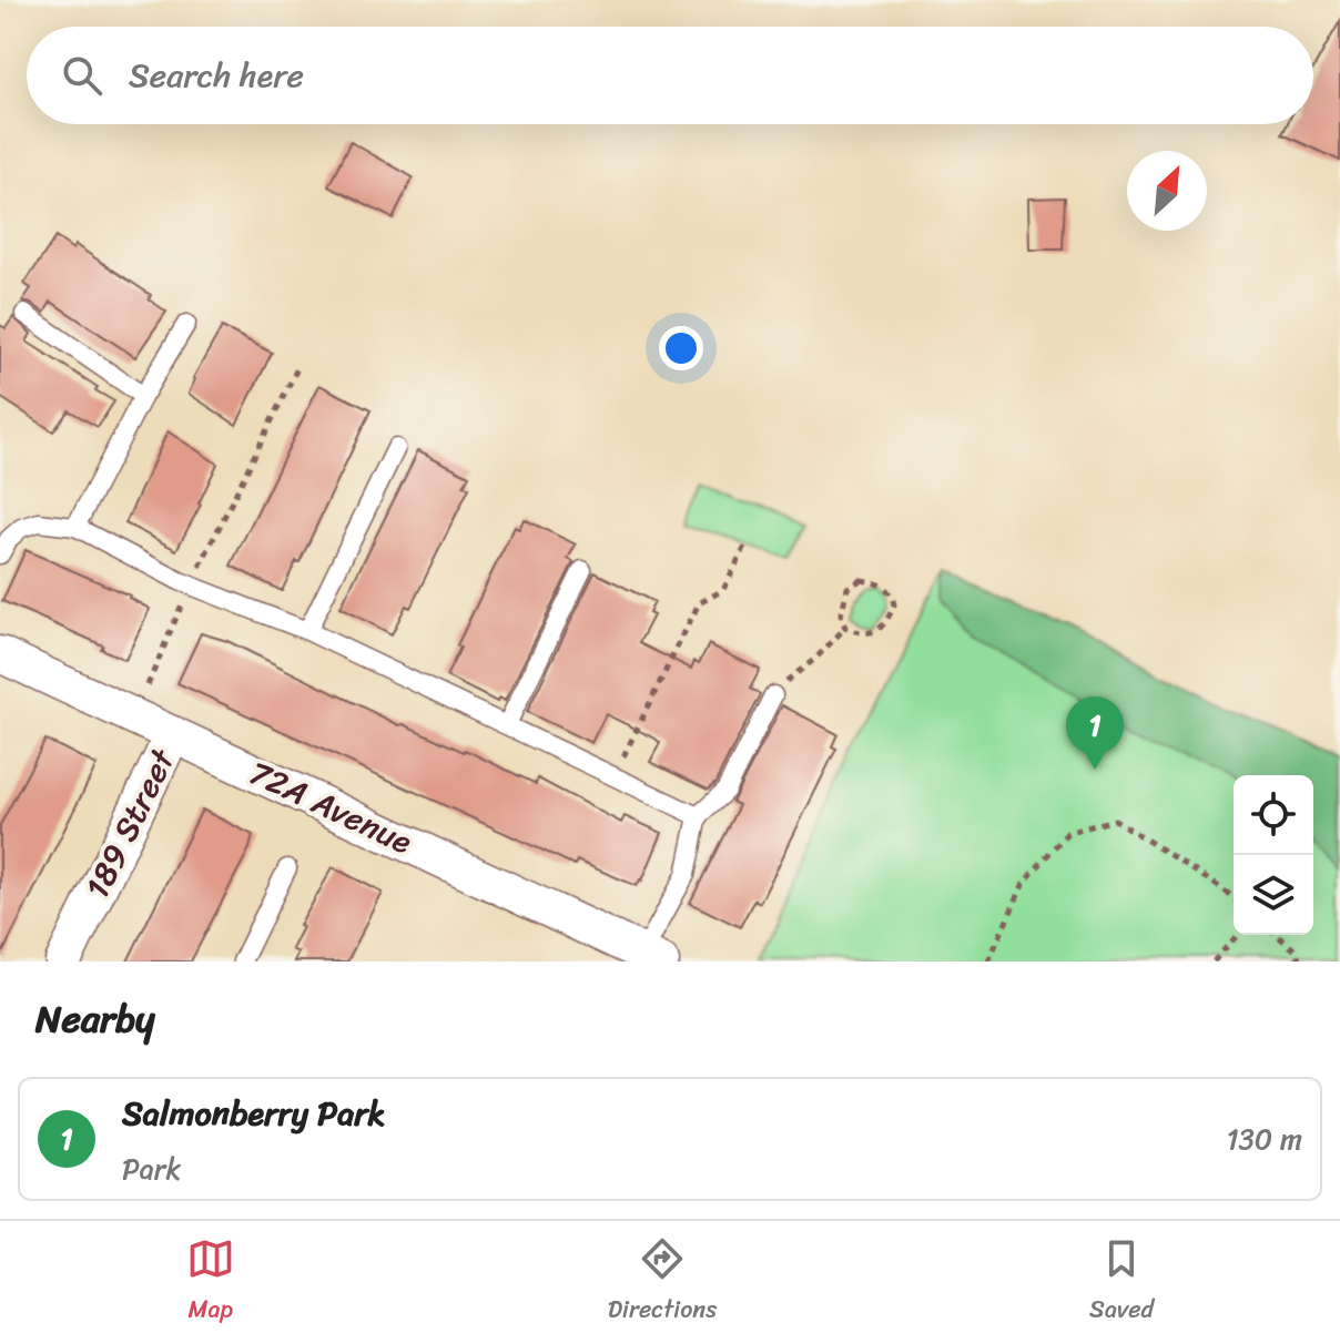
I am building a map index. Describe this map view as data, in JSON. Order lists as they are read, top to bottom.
{
  "streets": {
    "street": ["72A Avenue", "189 Street"]
  },
  "crossings": [
    ["72A Avenue", "189 Street"]
  ],
  "north": "top right",
  "page": {
    "search": "Search here",
    "pins": "1",
    "heading": "Nearby",
    "list": [
      {
        "mark": "1",
        "name": "Salmonberry Park",
        "note": "Park",
        "value": "130 m"
      }
    ],
    "nav": ["Map", "Directions", "Saved"]
  }
}
